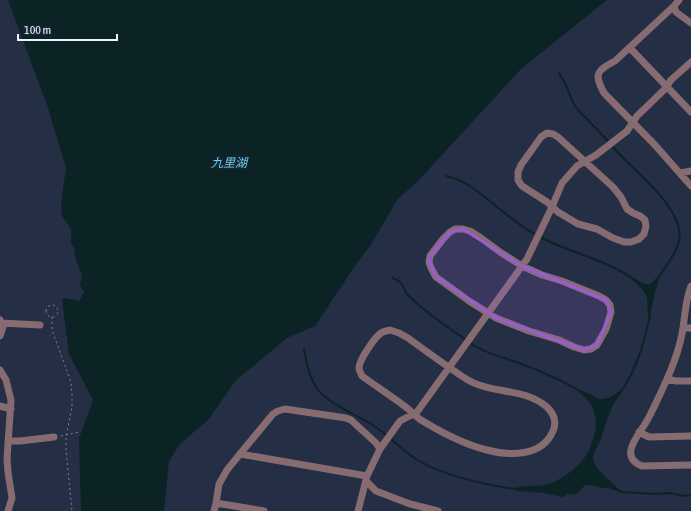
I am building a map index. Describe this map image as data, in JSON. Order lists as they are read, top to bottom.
{
  "water": ["九里湖"],
  "scale_bar": "100 m"
}
